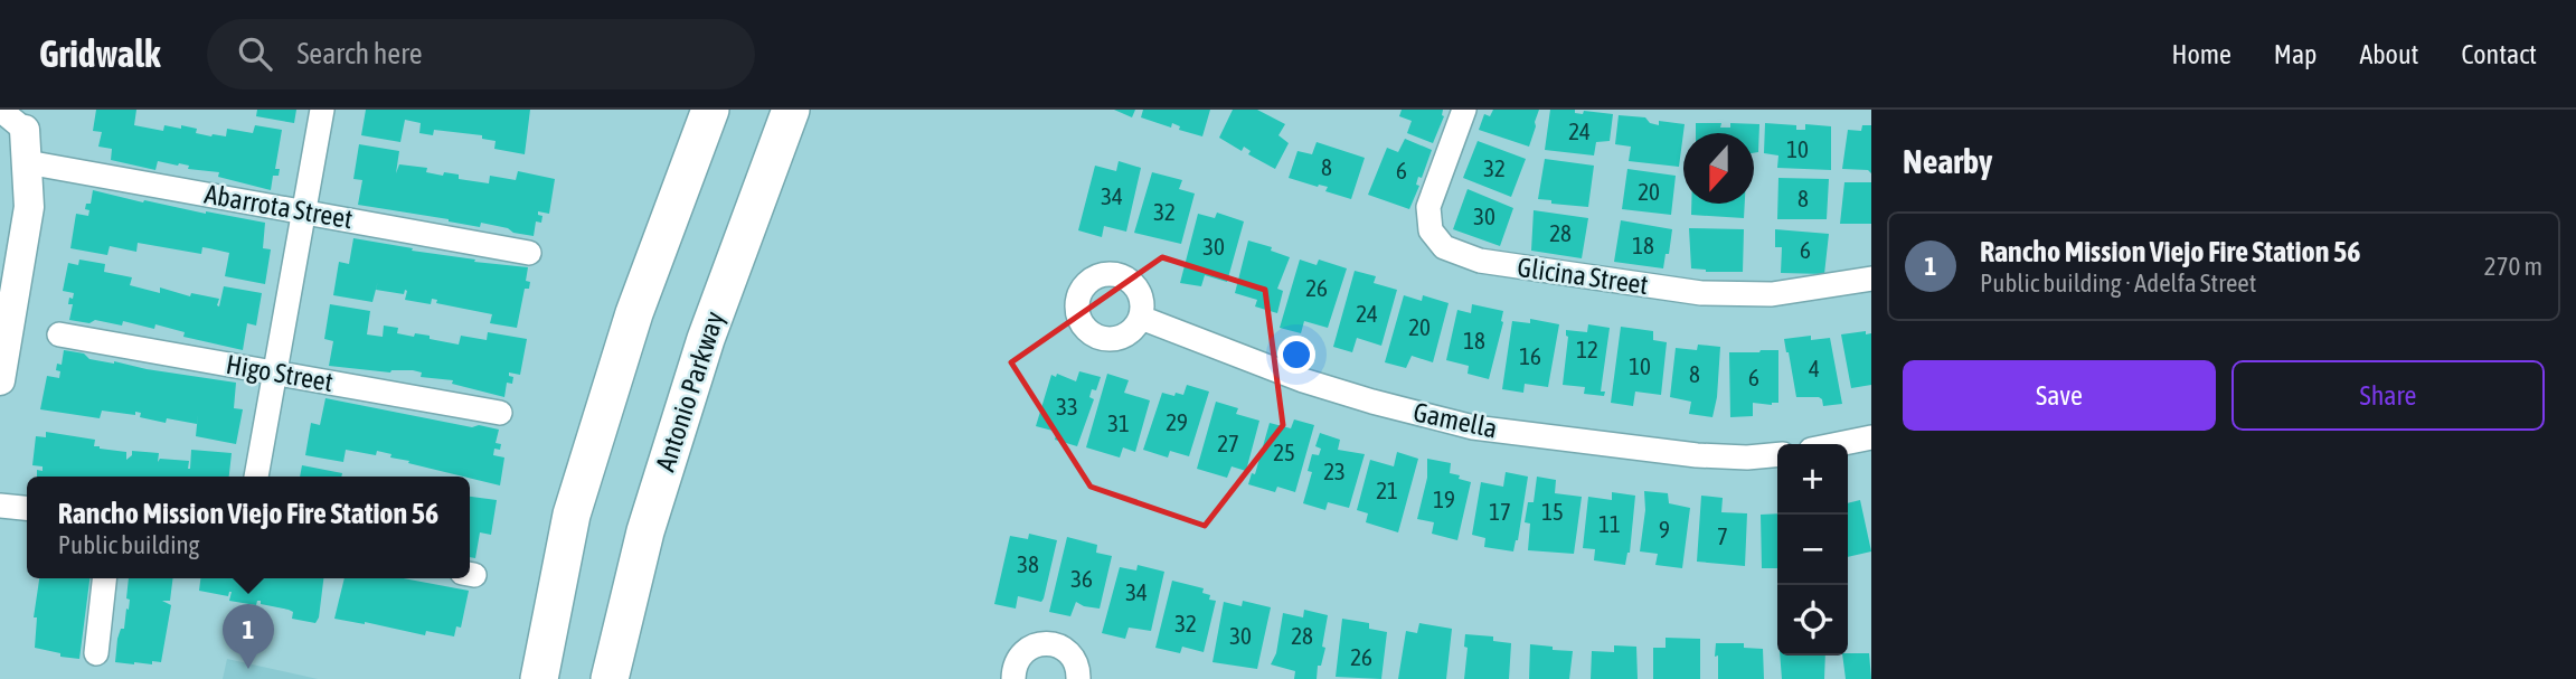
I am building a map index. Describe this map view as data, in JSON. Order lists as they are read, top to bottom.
{
  "streets": {
    "main road": ["Antonio Parkway"],
    "street": [
      "Abarrota Street",
      "Glicina Street",
      "Higo Street",
      "Gamella"
    ]
  },
  "house_numbers": [
    "24",
    "10",
    "8",
    "32",
    "6",
    "20",
    "34",
    "8",
    "32",
    "30",
    "28",
    "18",
    "30",
    "6",
    "26",
    "24",
    "20",
    "18",
    "12",
    "16",
    "10",
    "4",
    "8",
    "6",
    "33",
    "29",
    "31",
    "27",
    "25",
    "23",
    "21",
    "19",
    "17",
    "15",
    "11",
    "9",
    "7",
    "38",
    "36",
    "34",
    "32",
    "30",
    "28",
    "26"
  ],
  "north": "bottom",
  "page": {
    "header": "Gridwalk",
    "search": "Search here",
    "nav": [
      "Home",
      "Map",
      "About",
      "Contact"
    ],
    "heading": "Nearby",
    "list": [
      {
        "mark": "1",
        "name": "Rancho Mission Viejo Fire Station 56",
        "note": "Public building · Adelfa Street",
        "value": "270 m"
      }
    ],
    "buttons": ["Save", "Share"],
    "map_buttons": ["+", "−"],
    "popup": ["Rancho Mission Viejo Fire Station 56", "Public building"],
    "pins": "1"
  }
}
